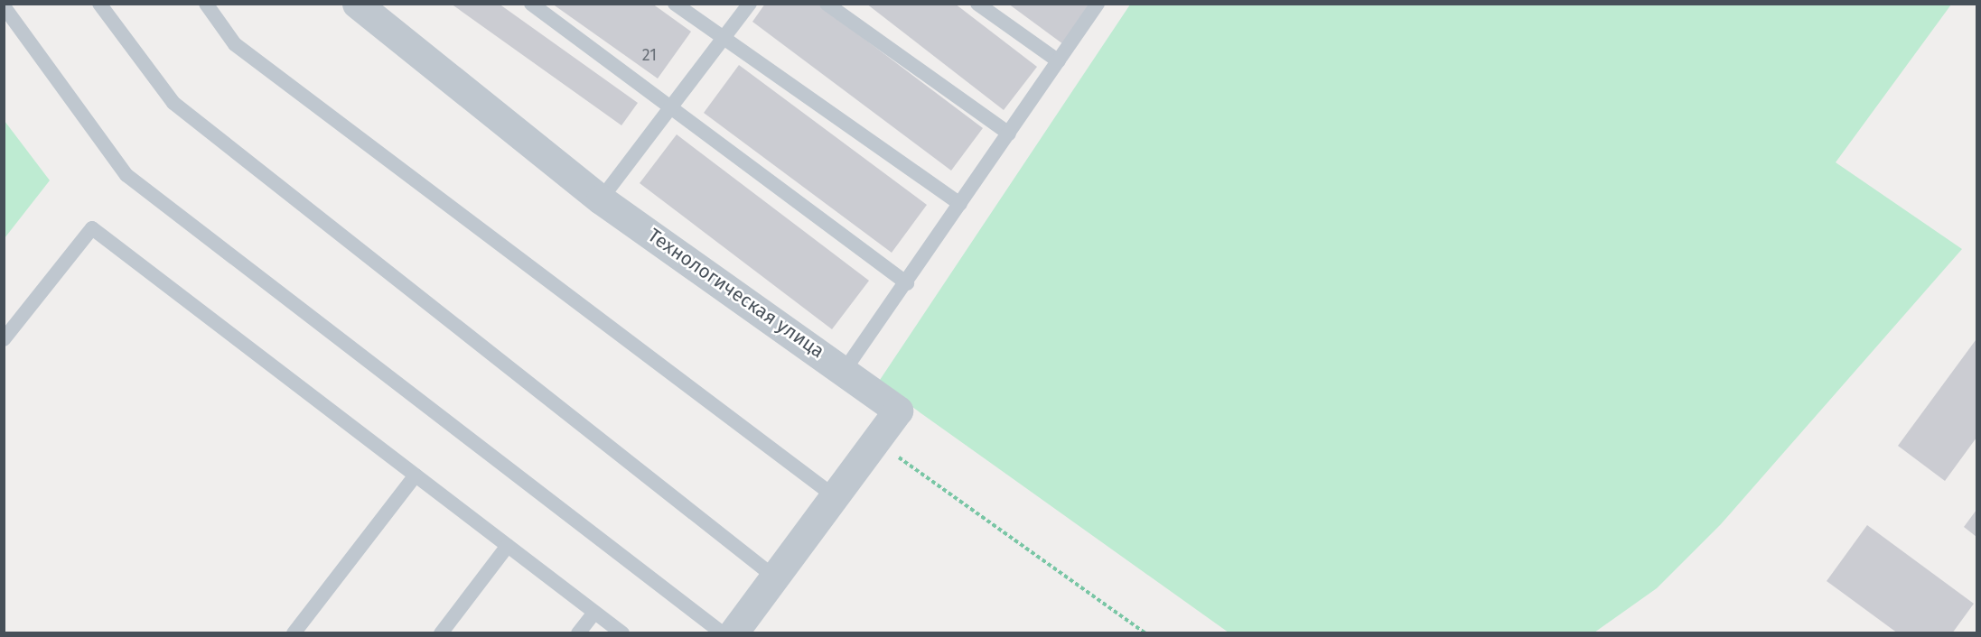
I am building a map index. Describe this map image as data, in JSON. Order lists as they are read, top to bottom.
{
  "streets": {
    "street": ["Технологическая улица"]
  },
  "house_numbers": ["21"]
}
